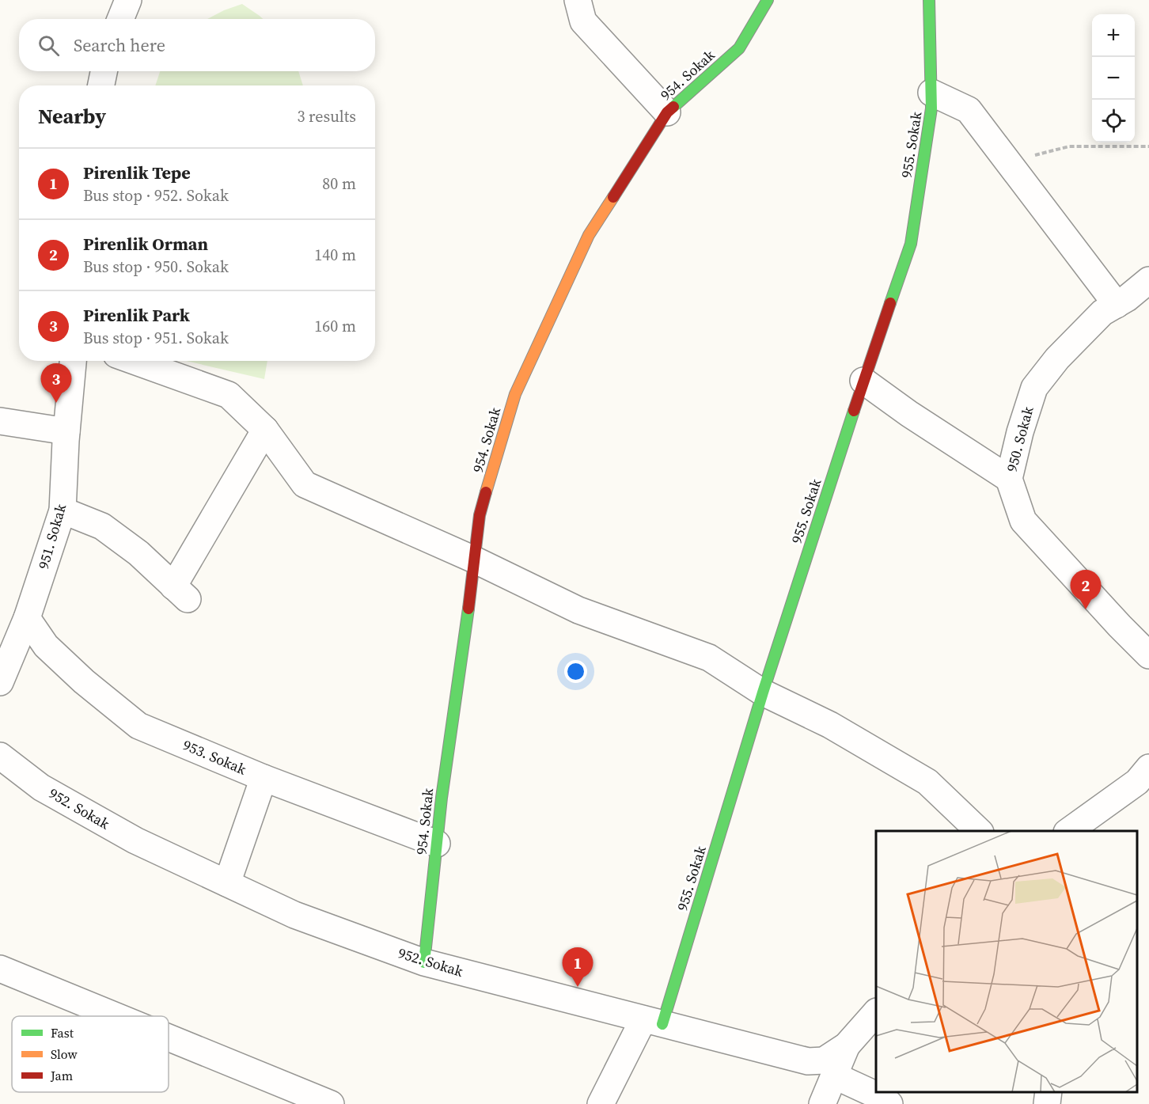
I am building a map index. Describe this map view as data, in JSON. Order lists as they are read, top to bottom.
{
  "streets": {
    "street": [
      "954. Sokak",
      "955. Sokak",
      "950. Sokak",
      "951. Sokak",
      "953. Sokak",
      "952. Sokak"
    ]
  },
  "crossings": [
    ["954. Sokak", "953. Sokak"],
    ["954. Sokak", "952. Sokak"],
    ["955. Sokak", "952. Sokak"],
    ["951. Sokak", "953. Sokak"]
  ],
  "legend": ["Fast", "Slow", "Jam"],
  "page": {
    "map_buttons": ["+", "−"],
    "search": "Search here",
    "heading": ["Nearby", "3 results"],
    "list": [
      {
        "mark": "1",
        "name": "Pirenlik Tepe",
        "note": "Bus stop · 952. Sokak",
        "value": "80 m"
      },
      {
        "mark": "2",
        "name": "Pirenlik Orman",
        "note": "Bus stop · 950. Sokak",
        "value": "140 m"
      },
      {
        "mark": "3",
        "name": "Pirenlik Park",
        "note": "Bus stop · 951. Sokak",
        "value": "160 m"
      }
    ],
    "pins": ["3", "2", "1"]
  }
}
